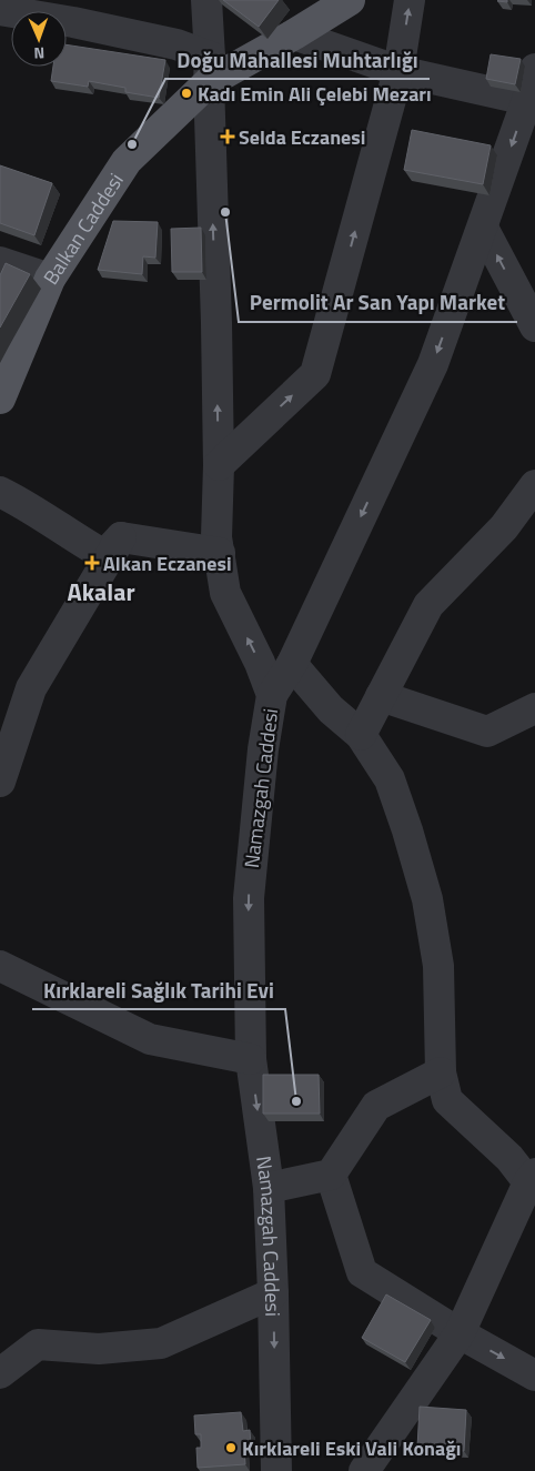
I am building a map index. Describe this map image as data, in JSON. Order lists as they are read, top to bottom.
{
  "streets": {
    "main road": ["Balkan Caddesi"],
    "street": ["Namazgah Caddesi"]
  },
  "crossings": [
    ["Balkan Caddesi", "Namazgah Caddesi"]
  ],
  "districts": ["Akalar"],
  "places": {
    "other": [
      "Kadı Emin Ali Çelebi Mezarı",
      "Doğu Mahallesi Muhtarlığı",
      "Permolit Ar San Yapı Market",
      "Kırklareli Sağlık Tarihi Evi",
      "Kırklareli Eski Vali Konağı"
    ],
    "health": ["Selda Eczanesi", "Alkan Eczanesi"]
  },
  "north": "bottom"
}
